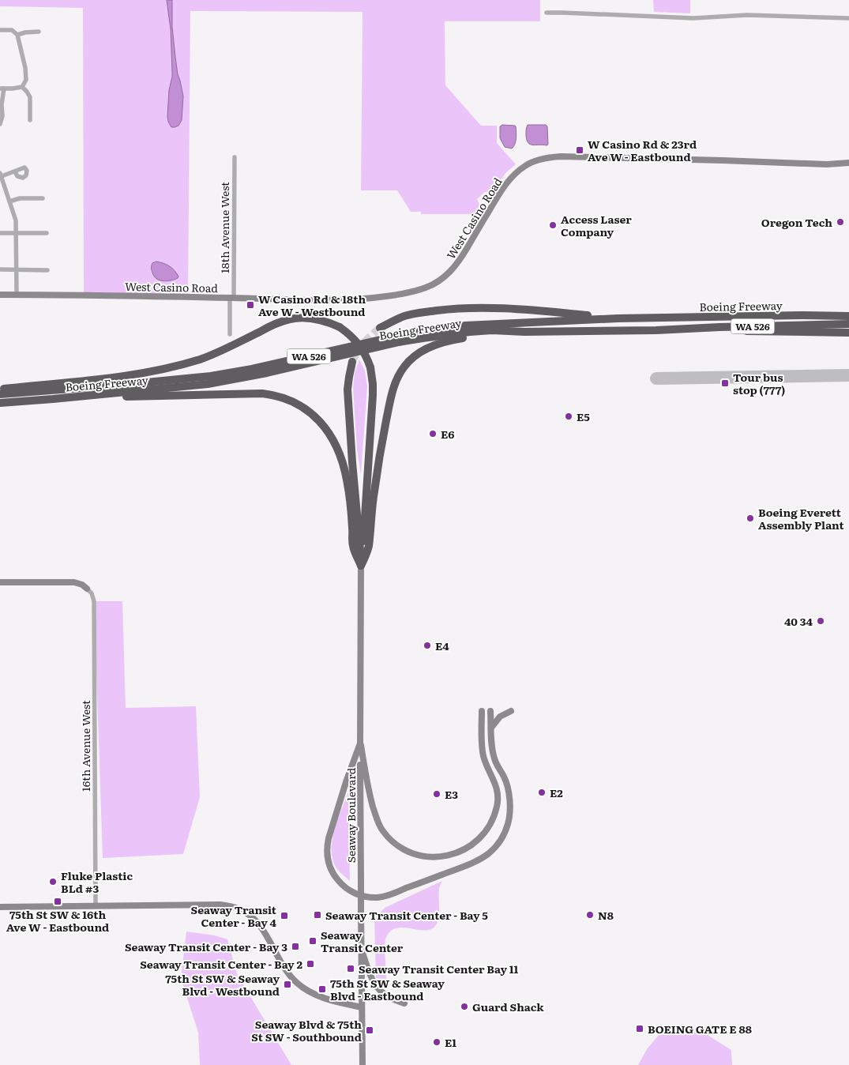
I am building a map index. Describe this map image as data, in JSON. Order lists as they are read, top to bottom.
{
  "streets": {
    "highway": ["Boeing Freeway", "WA 526"],
    "street": [
      "West Casino Road",
      "18th Avenue West",
      "16th Avenue West",
      "Seaway Boulevard"
    ]
  },
  "crossings": [
    ["West Casino Road", "18th Avenue West"]
  ],
  "places": {
    "transit": [
      "W Casino Rd & 23rd Ave W - Eastbound",
      "W Casino Rd & 18th Ave W - Westbound",
      "Tour bus stop (777)",
      "75th St SW & 16th Ave W - Eastbound",
      "Seaway Transit Center - Bay 5",
      "Seaway Transit Center - Bay 4",
      "Seaway Transit Center",
      "Seaway Transit Center - Bay 3",
      "Seaway Transit Center - Bay 2",
      "Seaway Transit Center Bay 11",
      "75th St SW & Seaway Blvd - Westbound",
      "75th St SW & Seaway Blvd - Eastbound",
      "BOEING GATE E 88",
      "Seaway Blvd & 75th St SW - Southbound"
    ],
    "other": [
      "Oregon Tech",
      "Access Laser Company",
      "E5",
      "E6",
      "Boeing Everett Assembly Plant",
      "40 34",
      "E4",
      "E2",
      "E3",
      "Fluke Plastic BLd #3",
      "N8",
      "Guard Shack",
      "E1"
    ]
  }
}
